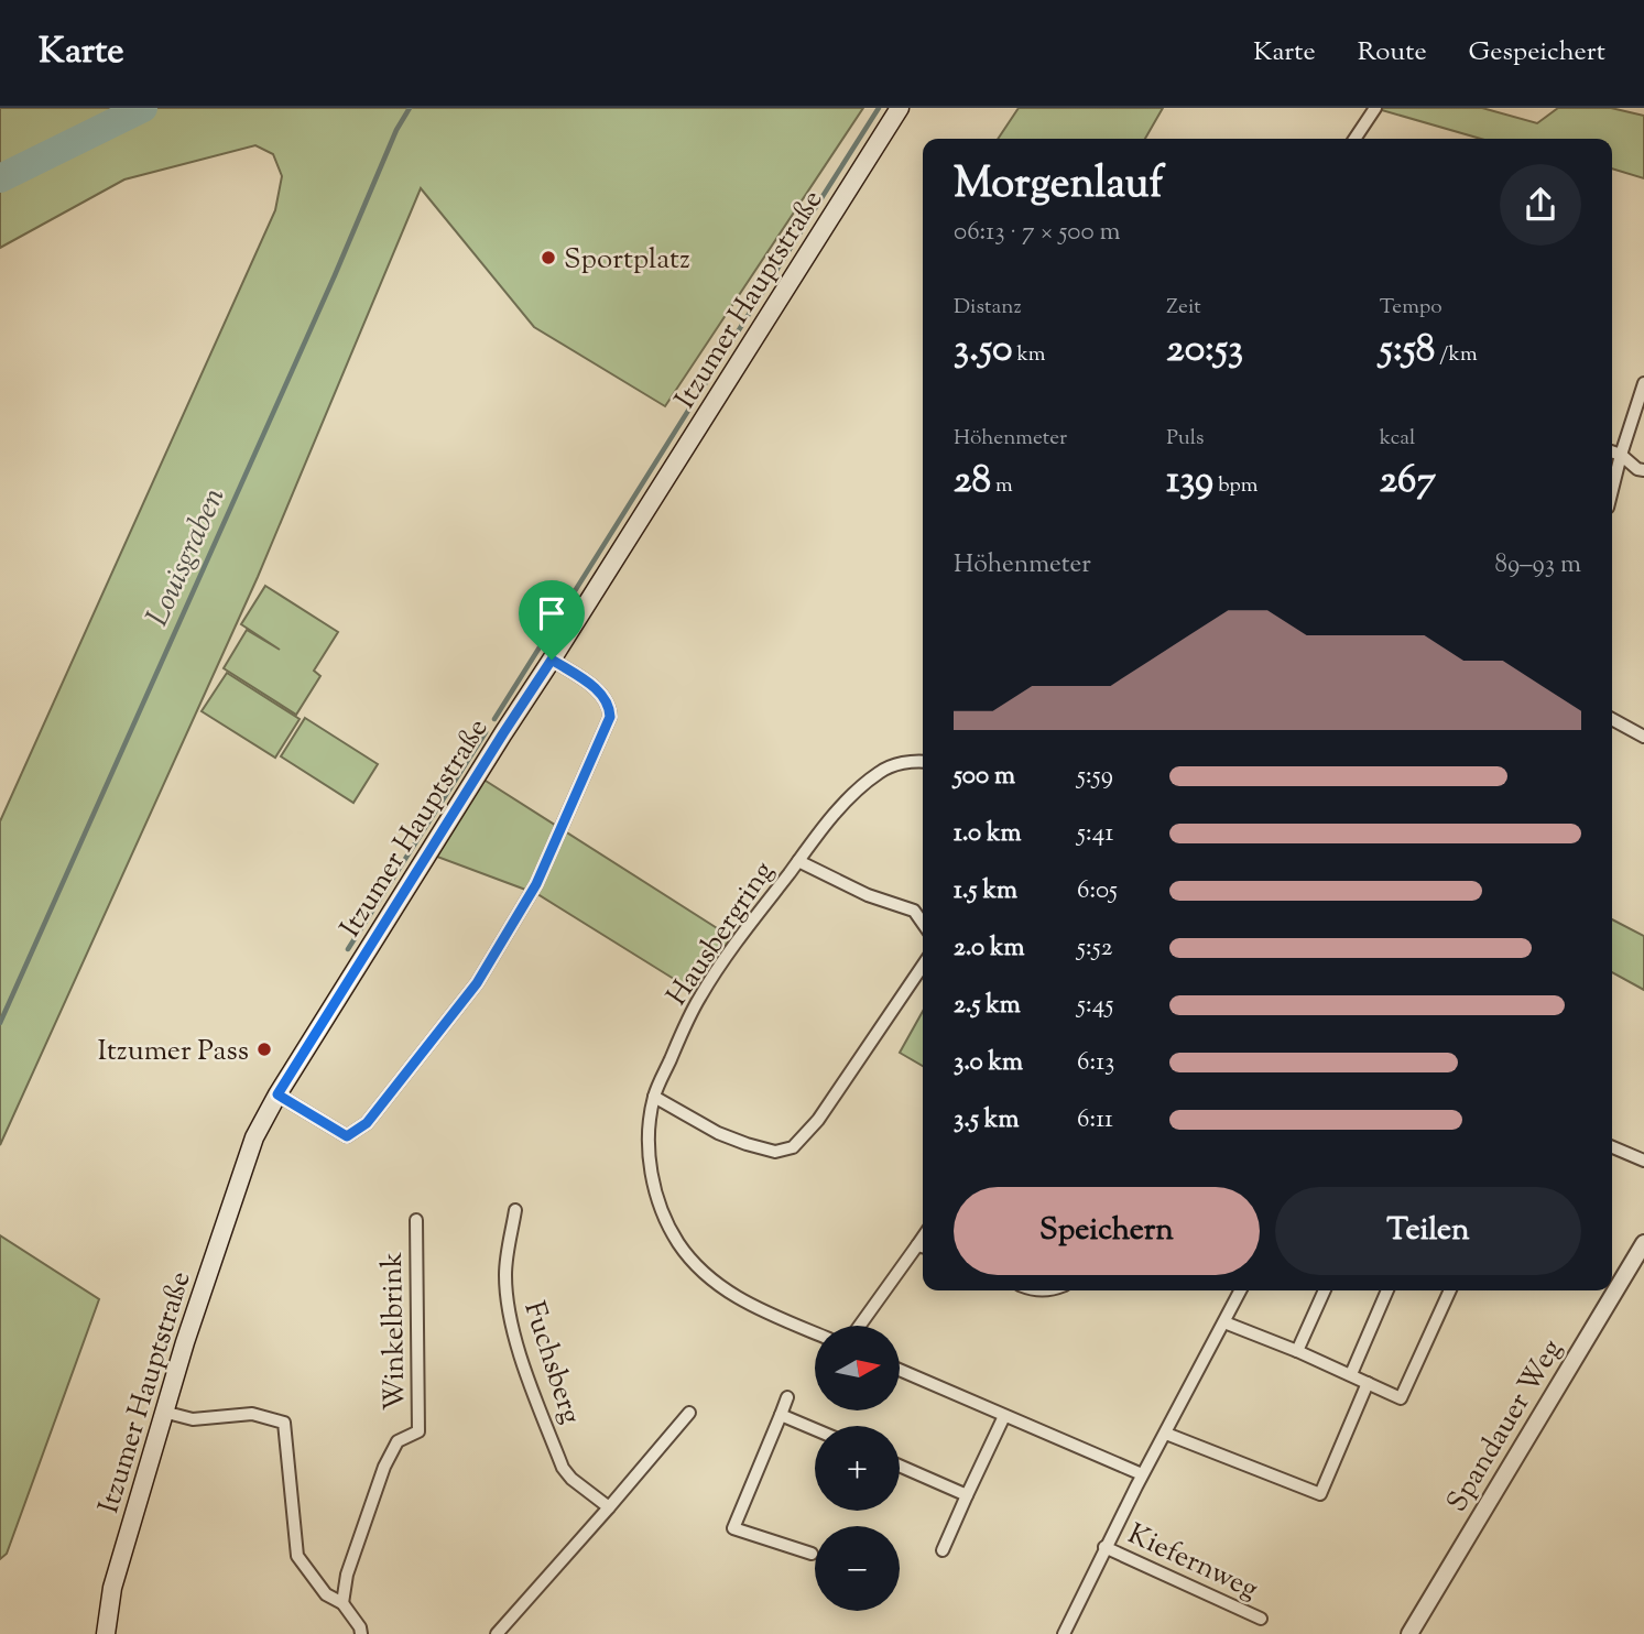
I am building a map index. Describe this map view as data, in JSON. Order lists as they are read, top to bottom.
{
  "streets": {
    "main road": ["Itzumer Hauptstraße"],
    "street": [
      "Hausbergring",
      "Winkelbrink",
      "Fuchsberg",
      "Spandauer Weg",
      "Kiefernweg"
    ]
  },
  "water": ["Louisgraben"],
  "places": ["Sportplatz", "Itzumer Pass"],
  "north": "right",
  "page": {
    "header": "Karte",
    "nav": ["Karte", "Route", "Gespeichert"],
    "heading": ["Morgenlauf", "06:13 · 7 × 500 m"],
    "stats": [
      ["Distanz", "3.50 km"],
      ["Zeit", "20:53"],
      ["Tempo", "5:58 /km"],
      ["Höhenmeter", "28 m"],
      ["Puls", "139 bpm"],
      ["kcal", "267"]
    ],
    "chart": ["Höhenmeter", "89–93 m"],
    "list": [
      {
        "name": "500 m",
        "note": "5:59"
      },
      {
        "name": "1.0 km",
        "note": "5:41"
      },
      {
        "name": "1.5 km",
        "note": "6:05"
      },
      {
        "name": "2.0 km",
        "note": "5:52"
      },
      {
        "name": "2.5 km",
        "note": "5:45"
      },
      {
        "name": "3.0 km",
        "note": "6:13"
      },
      {
        "name": "3.5 km",
        "note": "6:11"
      }
    ],
    "buttons": ["Speichern", "Teilen"],
    "map_buttons": ["+", "−"]
  }
}
